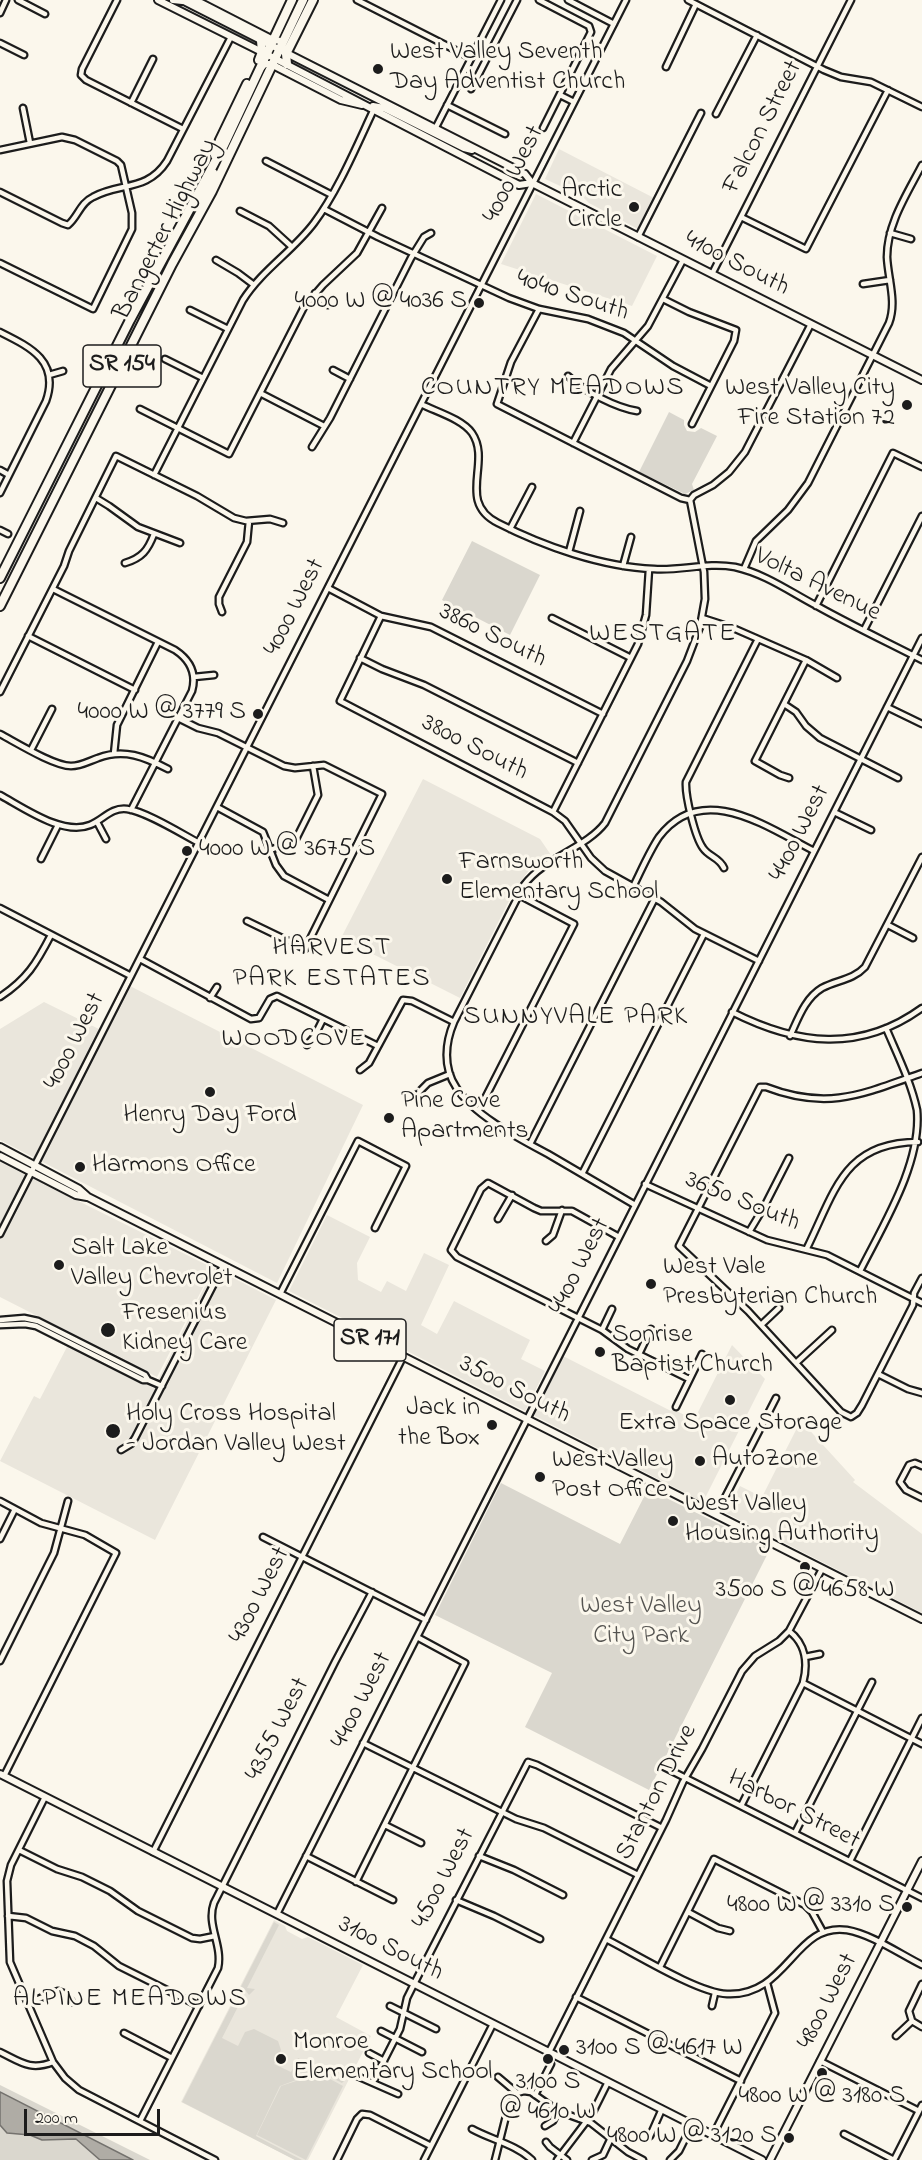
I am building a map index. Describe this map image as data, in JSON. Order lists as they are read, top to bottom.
{
  "streets": {
    "highway": ["Bangerter Highway", "SR 154"],
    "main road": [
      "4100 South",
      "SR 171",
      "3500 South",
      "3100 South",
      "4800 West"
    ],
    "street": [
      "Falcon Street",
      "4000 West",
      "4040 South",
      "Volta Avenue",
      "3860 South",
      "3800 South",
      "4400 West",
      "3650 South",
      "4300 West",
      "4355 West",
      "Stanton Drive",
      "Harbor Street",
      "4500 West"
    ]
  },
  "crossings": [
    ["Falcon Street", "4100 South"],
    ["4000 West", "4100 South"],
    ["4000 West", "4040 South"],
    ["4000 West", "Volta Avenue"],
    ["4000 West", "3860 South"],
    ["4000 West", "3500 South"],
    ["Bangerter Highway", "4100 South"],
    ["Volta Avenue", "4400 West"],
    ["3800 South", "4400 West"],
    ["4400 West", "3650 South"],
    ["4400 West", "3500 South"],
    ["4400 West", "3100 South"],
    ["3500 South", "4300 West"],
    ["3500 South", "Stanton Drive"],
    ["4300 West", "3100 South"],
    ["4355 West", "3100 South"],
    ["Stanton Drive", "Harbor Street"],
    ["Stanton Drive", "4500 West"],
    ["Stanton Drive", "3100 South"],
    ["Harbor Street", "4800 West"],
    ["4500 West", "3100 South"]
  ],
  "districts": [
    "COUNTRY MEADOWS",
    "WESTGATE",
    "HARVEST PARK ESTATES",
    "SUNNYVALE PARK",
    "WOODCOVE",
    "ALPINE MEADOWS"
  ],
  "parks": ["West Valley City Park"],
  "places": [
    "West Valley Seventh Day Adventist Church",
    "Arctic Circle",
    "4000 W @ 4036 S",
    "West Valley City Fire Station 72",
    "4000 W @ 3779 S",
    "4000 W @ 3675 S",
    "Farnsworth Elementary School",
    "Henry Day Ford",
    "Pine Cove Apartments",
    "Harmons Office",
    "Salt Lake Valley Chevrolet",
    "West Vale Presbyterian Church",
    "Fresenius Kidney Care",
    "Sonrise Baptist Church",
    "Extra Space Storage",
    "Jack in the Box",
    "Holy Cross Hospital - Jordan Valley West",
    "AutoZone",
    "West Valley Post Office",
    "West Valley Housing Authority",
    "3500 S @ 4658 W",
    "4800 W @ 3310 S",
    "3100 S @ 4617 W",
    "Monroe Elementary School",
    "3100 S @ 4610 W",
    "4800 W @ 3180 S",
    "4800 W @ 3120 S"
  ],
  "scale_bar": "200 m"
}
